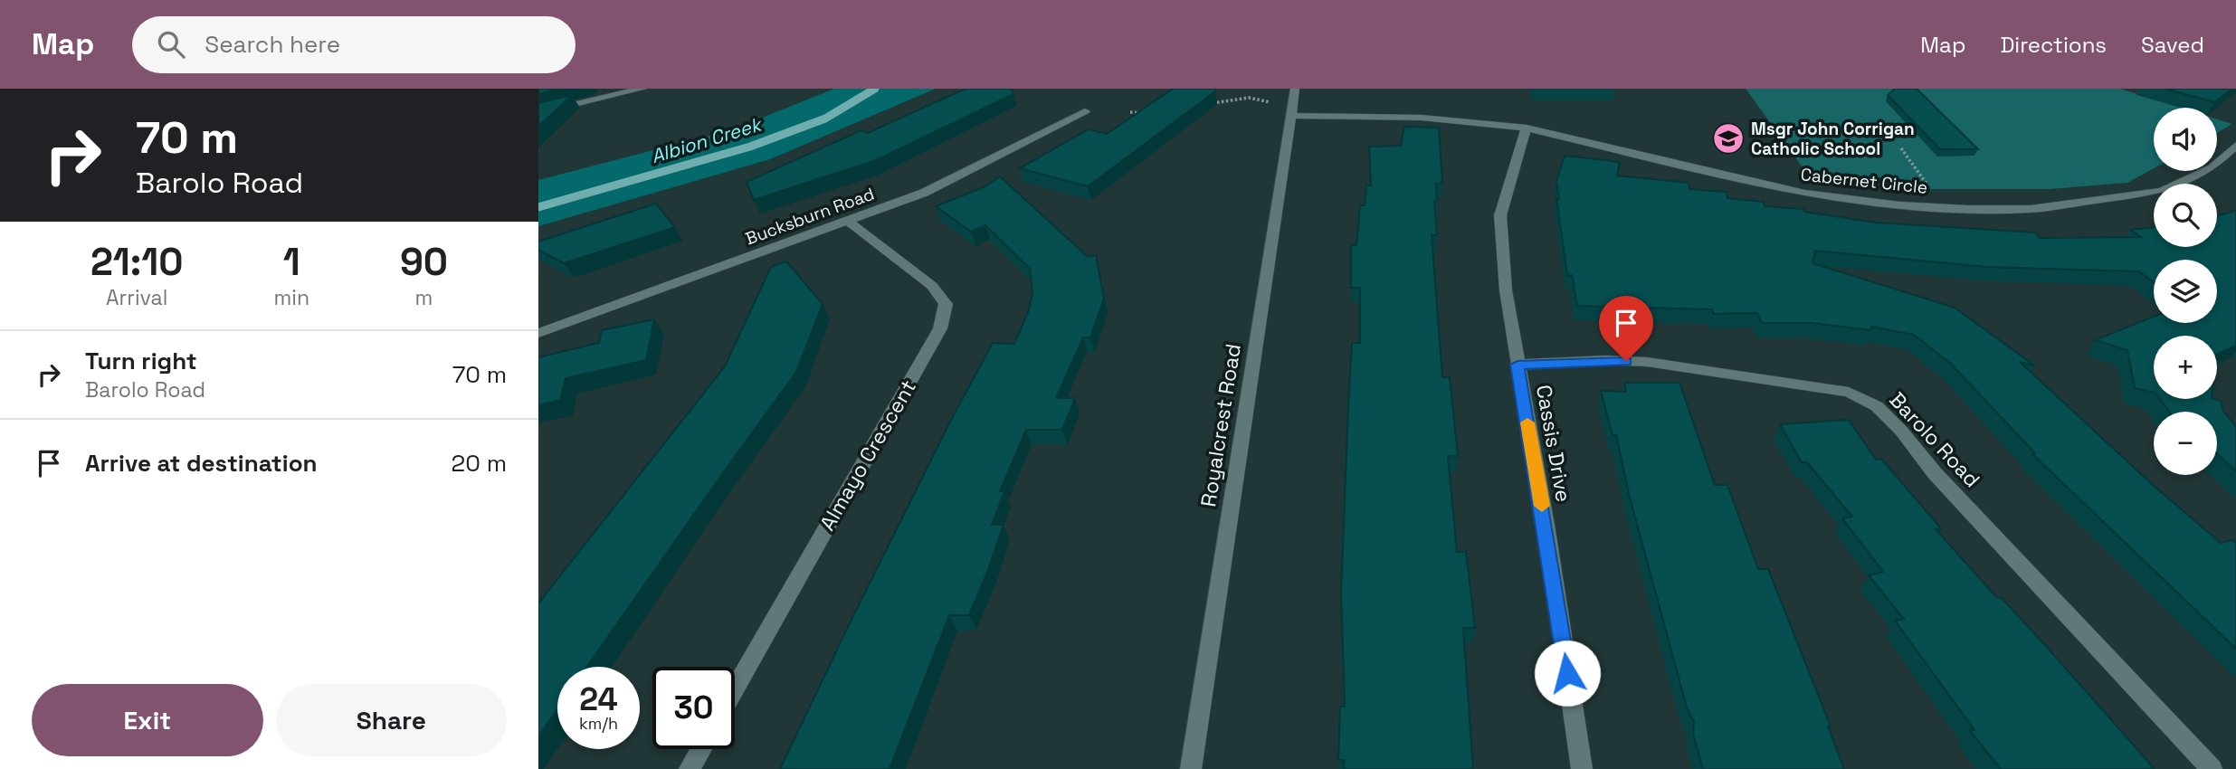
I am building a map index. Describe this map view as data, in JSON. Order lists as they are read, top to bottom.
{
  "streets": {
    "street": [
      "Cabernet Circle",
      "Bucksburn Road",
      "Royalcrest Road",
      "Barolo Road",
      "Cassis Drive",
      "Almayo Crescent"
    ]
  },
  "crossings": [
    ["Cabernet Circle", "Royalcrest Road"],
    ["Cabernet Circle", "Cassis Drive"],
    ["Bucksburn Road", "Almayo Crescent"],
    ["Barolo Road", "Cassis Drive"]
  ],
  "water": ["Albion Creek"],
  "places": {
    "school or university": ["Msgr John Corrigan Catholic School"]
  },
  "page": {
    "header": "Map",
    "search": "Search here",
    "nav": ["Map", "Directions", "Saved"],
    "turn": ["70 m", "Barolo Road"],
    "map_buttons": ["+", "−"],
    "eta": [
      "21:10",
      "Arrival",
      "1",
      "min",
      "90",
      "m"
    ],
    "list": [
      {
        "name": "Turn right",
        "note": "Barolo Road",
        "value": "70 m"
      },
      {
        "name": "Arrive at destination",
        "value": "20 m"
      }
    ],
    "speed": "24 km/h",
    "limit": "30",
    "buttons": ["Exit", "Share"]
  }
}
